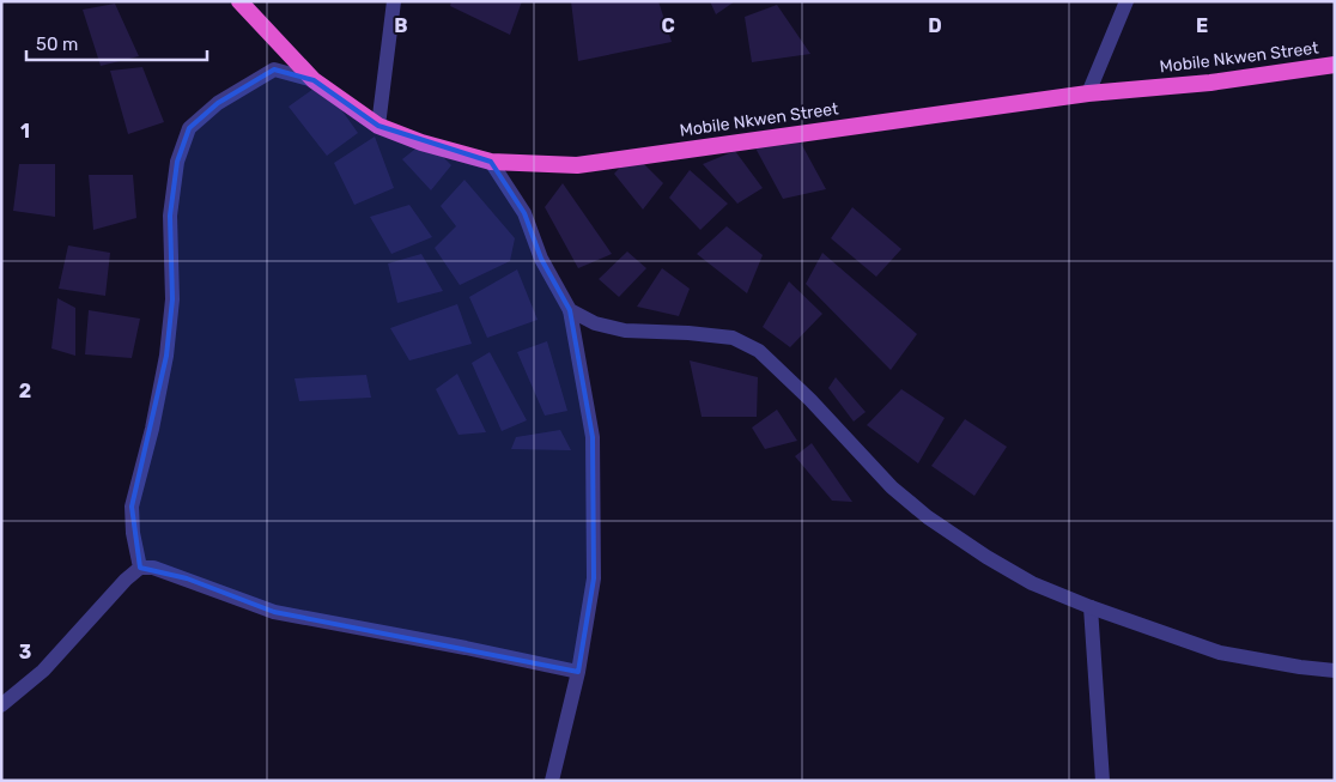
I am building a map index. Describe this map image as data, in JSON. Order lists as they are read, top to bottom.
{
  "streets": {
    "highway": ["Mobile Nkwen Street"]
  },
  "scale_bar": "50 m",
  "grid": {
    "columns": [
      "B",
      "C",
      "D",
      "E"
    ],
    "rows": ["1", "2", "3"]
  }
}
